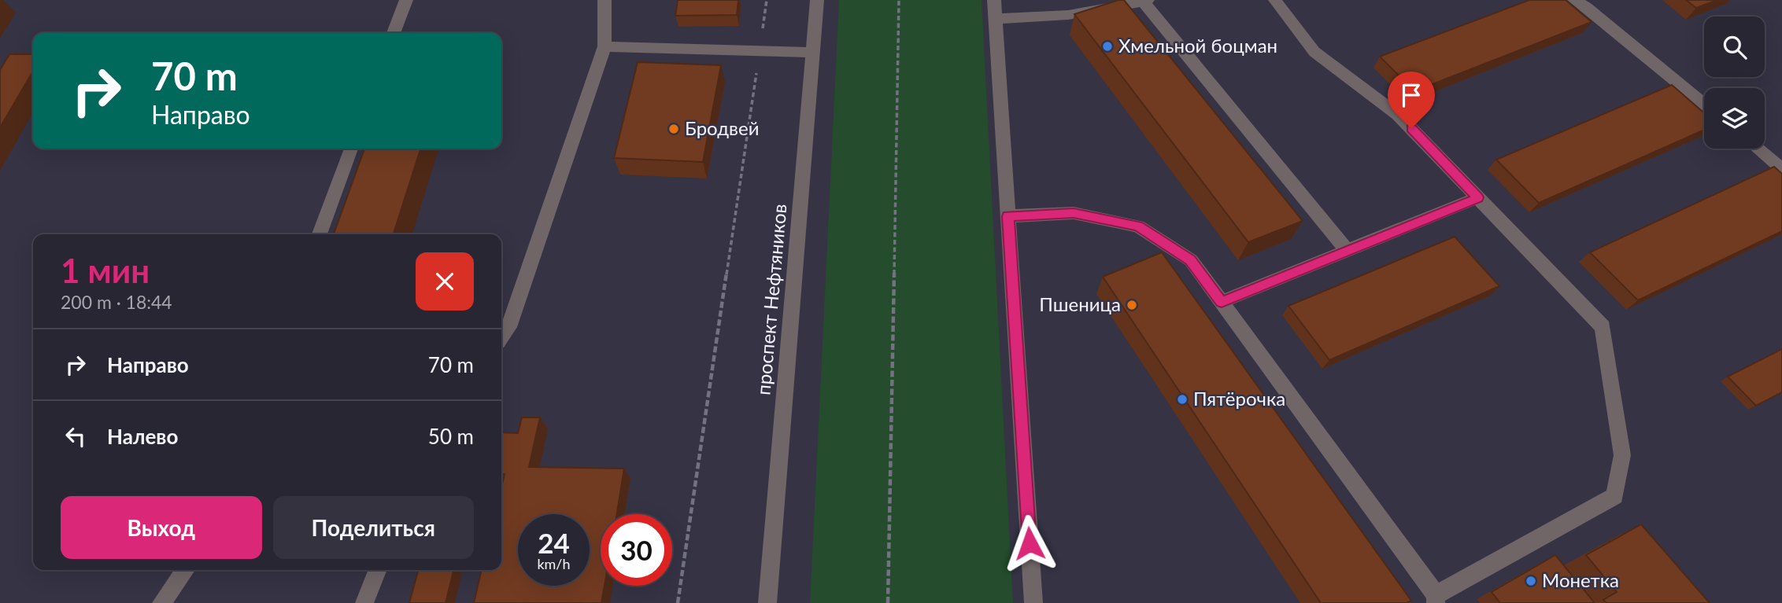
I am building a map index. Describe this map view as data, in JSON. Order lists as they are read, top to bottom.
{
  "streets": {
    "street": ["проспект Нефтяников"]
  },
  "places": [
    "Хмельной боцман",
    "Бродвей",
    "Пшеница",
    "Пятёрочка",
    "Монетка"
  ],
  "page": {
    "turn": ["70 m", "Направо"],
    "heading": ["1 мин", "200 m · 18:44"],
    "list": [
      {
        "name": "Направо",
        "value": "70 m"
      },
      {
        "name": "Налево",
        "value": "50 m"
      }
    ],
    "buttons": ["Выход", "Поделиться"],
    "speed": "24 km/h",
    "limit": "30"
  }
}
